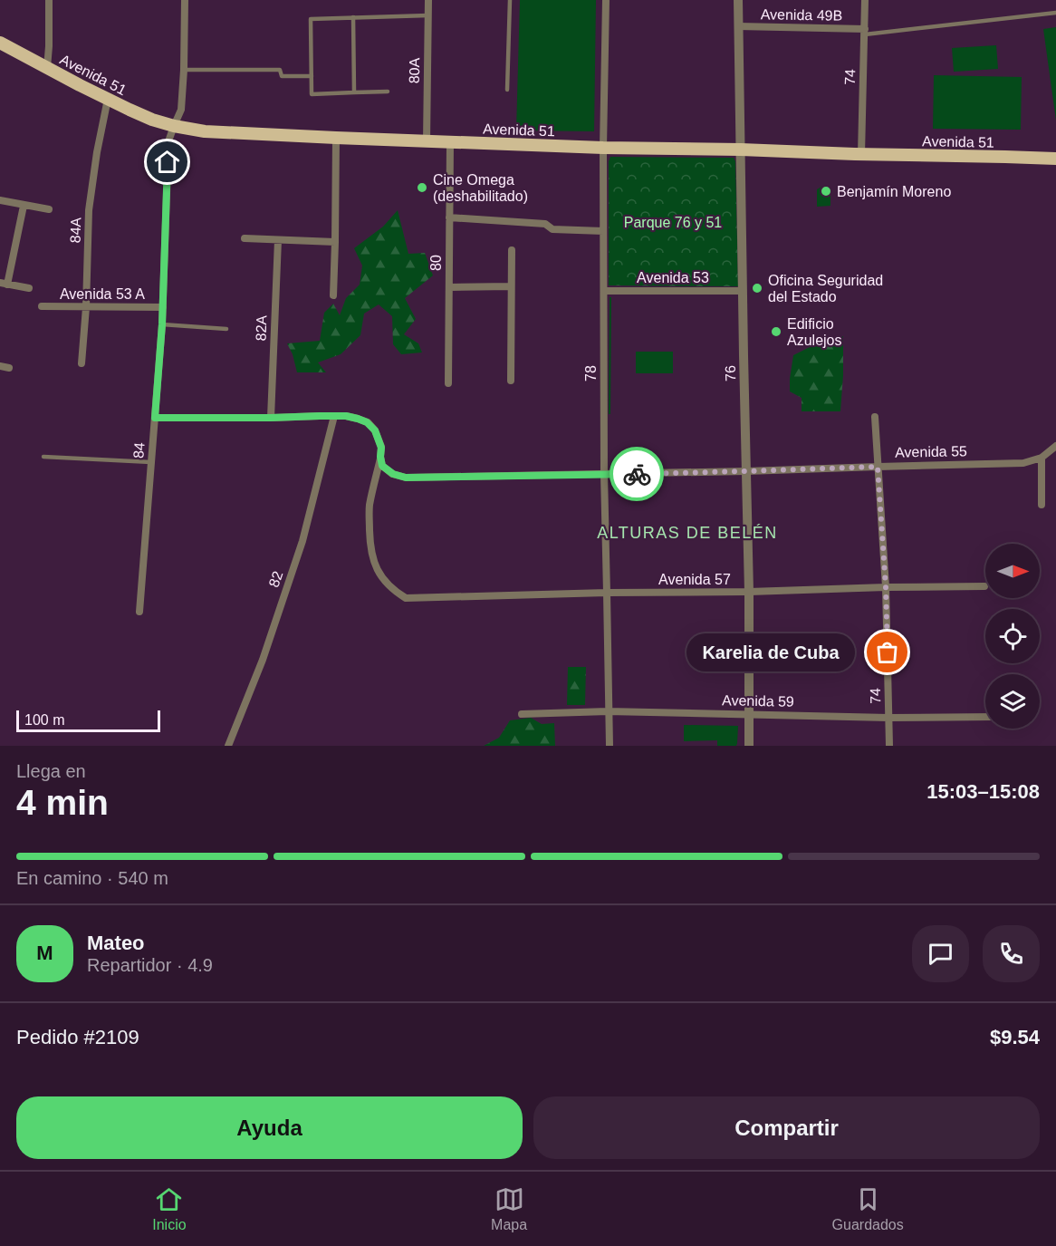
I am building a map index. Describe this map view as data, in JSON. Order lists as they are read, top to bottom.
{
  "streets": {
    "main road": ["Avenida 51"],
    "street": [
      "Avenida 49B",
      "80A",
      "74",
      "84A",
      "80",
      "Avenida 53",
      "Avenida 53 A",
      "82A",
      "78",
      "76",
      "84",
      "Avenida 55",
      "82",
      "Avenida 57",
      "Avenida 59"
    ]
  },
  "crossings": [
    ["Avenida 49B", "74"],
    ["Avenida 49B", "76"],
    ["80A", "Avenida 51"],
    ["Avenida 51", "74"],
    ["Avenida 51", "84A"],
    ["Avenida 51", "80"],
    ["Avenida 51", "78"],
    ["Avenida 51", "76"],
    ["Avenida 51", "84"],
    ["74", "Avenida 55"],
    ["74", "Avenida 57"],
    ["74", "Avenida 59"],
    ["84A", "Avenida 53 A"],
    ["Avenida 53", "78"],
    ["Avenida 53", "76"],
    ["Avenida 53 A", "84"],
    ["78", "Avenida 55"],
    ["78", "Avenida 57"],
    ["78", "Avenida 59"],
    ["76", "Avenida 55"],
    ["76", "Avenida 57"],
    ["76", "Avenida 59"],
    ["Avenida 55", "Avenida 57"]
  ],
  "districts": ["ALTURAS DE BELÉN"],
  "parks": ["Parque 76 y 51"],
  "places": [
    "Cine Omega (deshabilitado)",
    "Benjamín Moreno",
    "Oficina Seguridad del Estado",
    "Edificio Azulejos",
    "Karelia de Cuba"
  ],
  "scale_bar": "100 m",
  "north": "right",
  "page": {
    "bubble": "Karelia de Cuba",
    "scale": "100 m",
    "heading": ["4 min", "Llega en", "15:03–15:08"],
    "panel": [
      "Mateo",
      "Repartidor · 4.9",
      "Pedido #2109",
      "$9.54"
    ],
    "bar": "En camino · 540 m",
    "round": "M",
    "buttons": ["Ayuda", "Compartir"],
    "tabs": ["Inicio", "Mapa", "Guardados"]
  }
}
